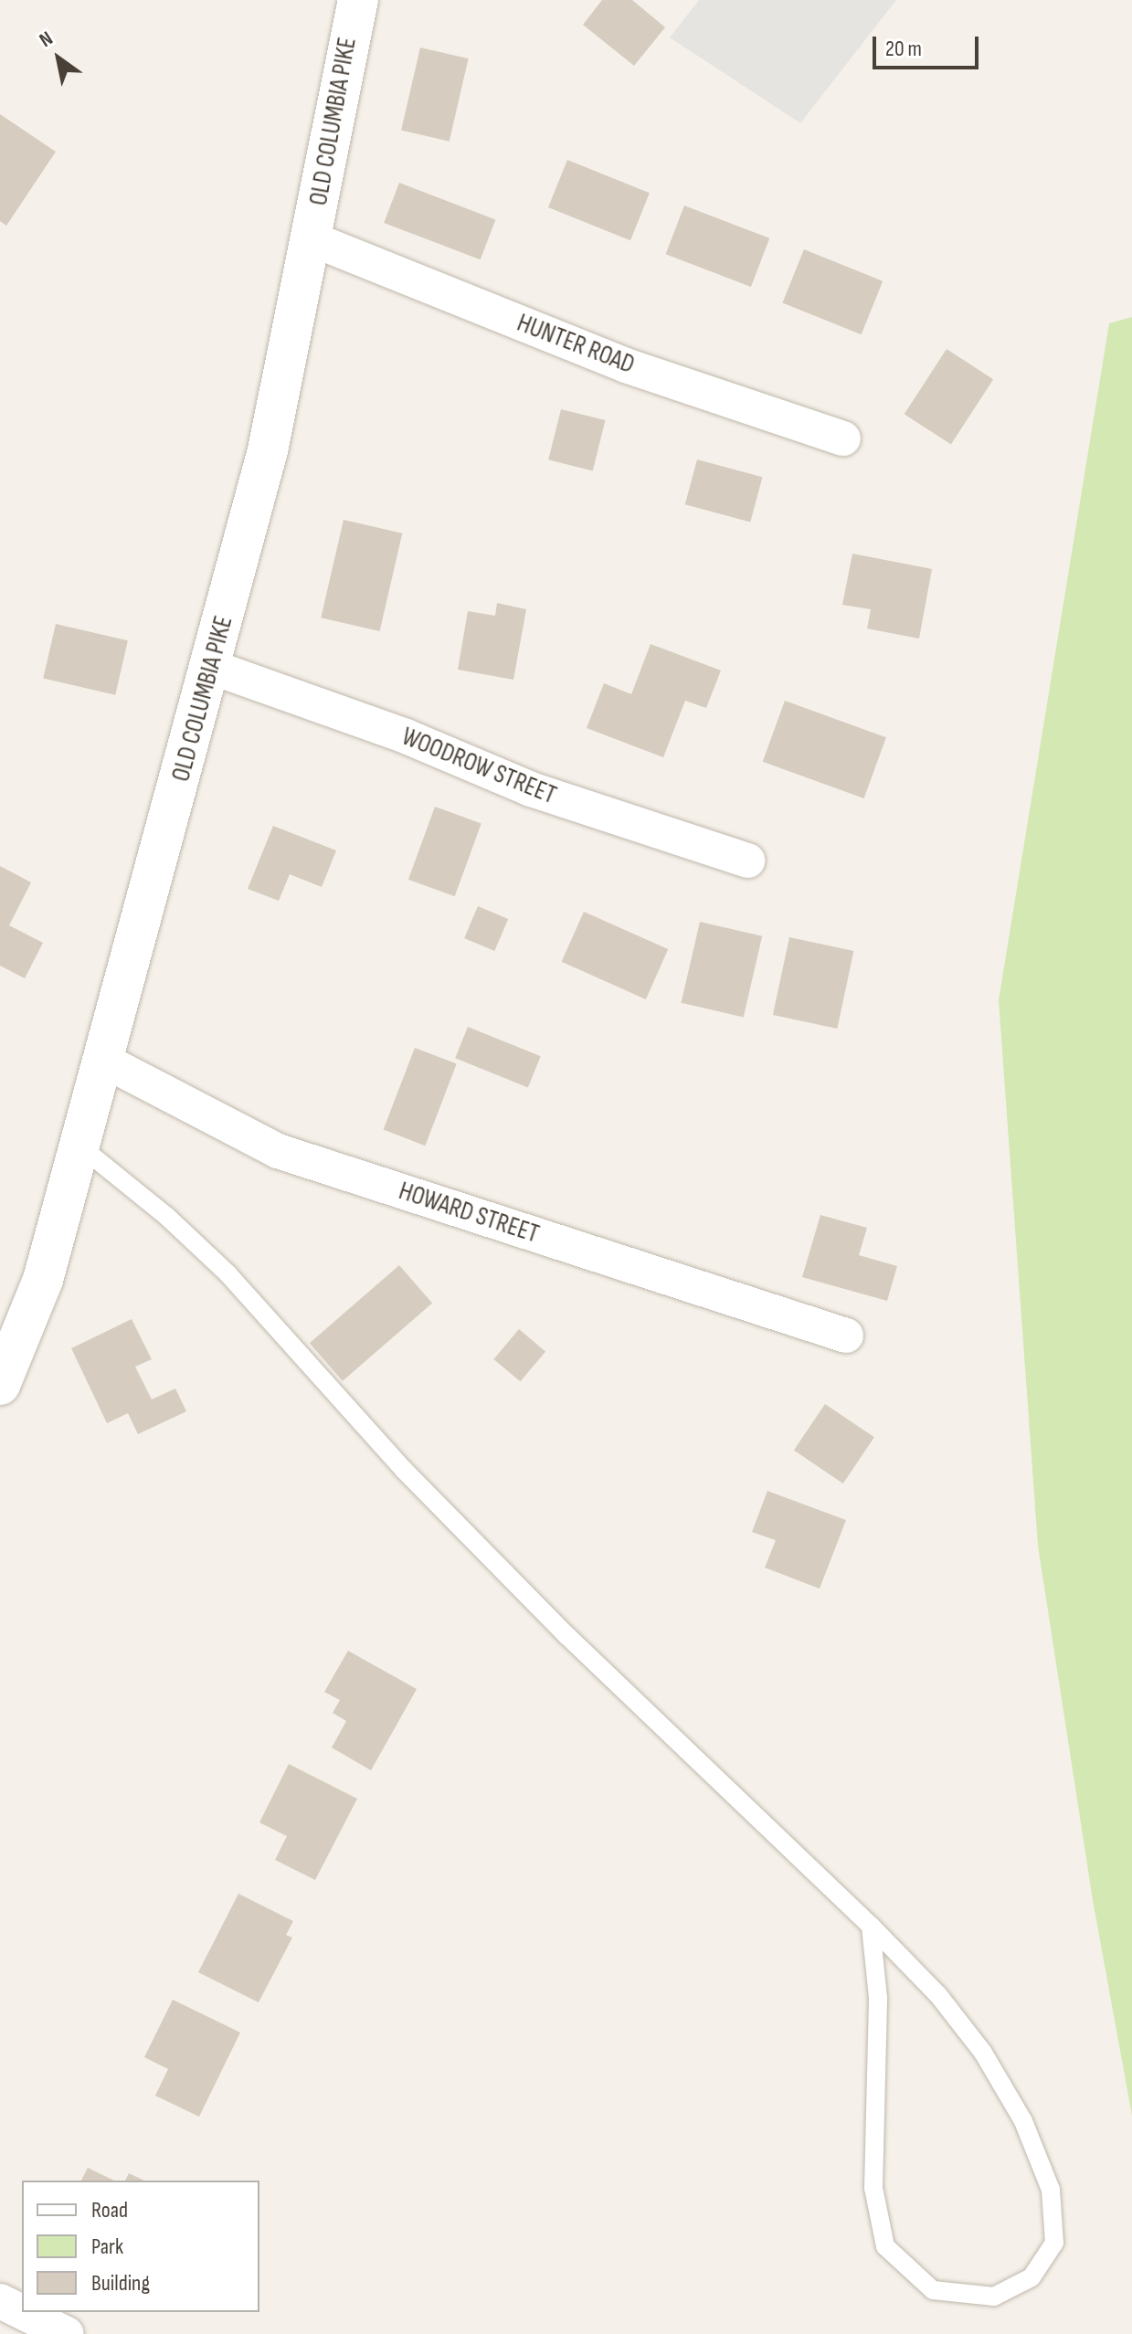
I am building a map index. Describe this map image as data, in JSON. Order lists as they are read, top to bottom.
{
  "streets": {
    "street": [
      "OLD COLUMBIA PIKE",
      "HUNTER ROAD",
      "WOODROW STREET",
      "HOWARD STREET"
    ]
  },
  "crossings": [
    ["OLD COLUMBIA PIKE", "HUNTER ROAD"],
    ["OLD COLUMBIA PIKE", "WOODROW STREET"],
    ["OLD COLUMBIA PIKE", "HOWARD STREET"]
  ],
  "legend": ["Road", "Park", "Building"],
  "scale_bar": "20 m",
  "north": "top left"
}
